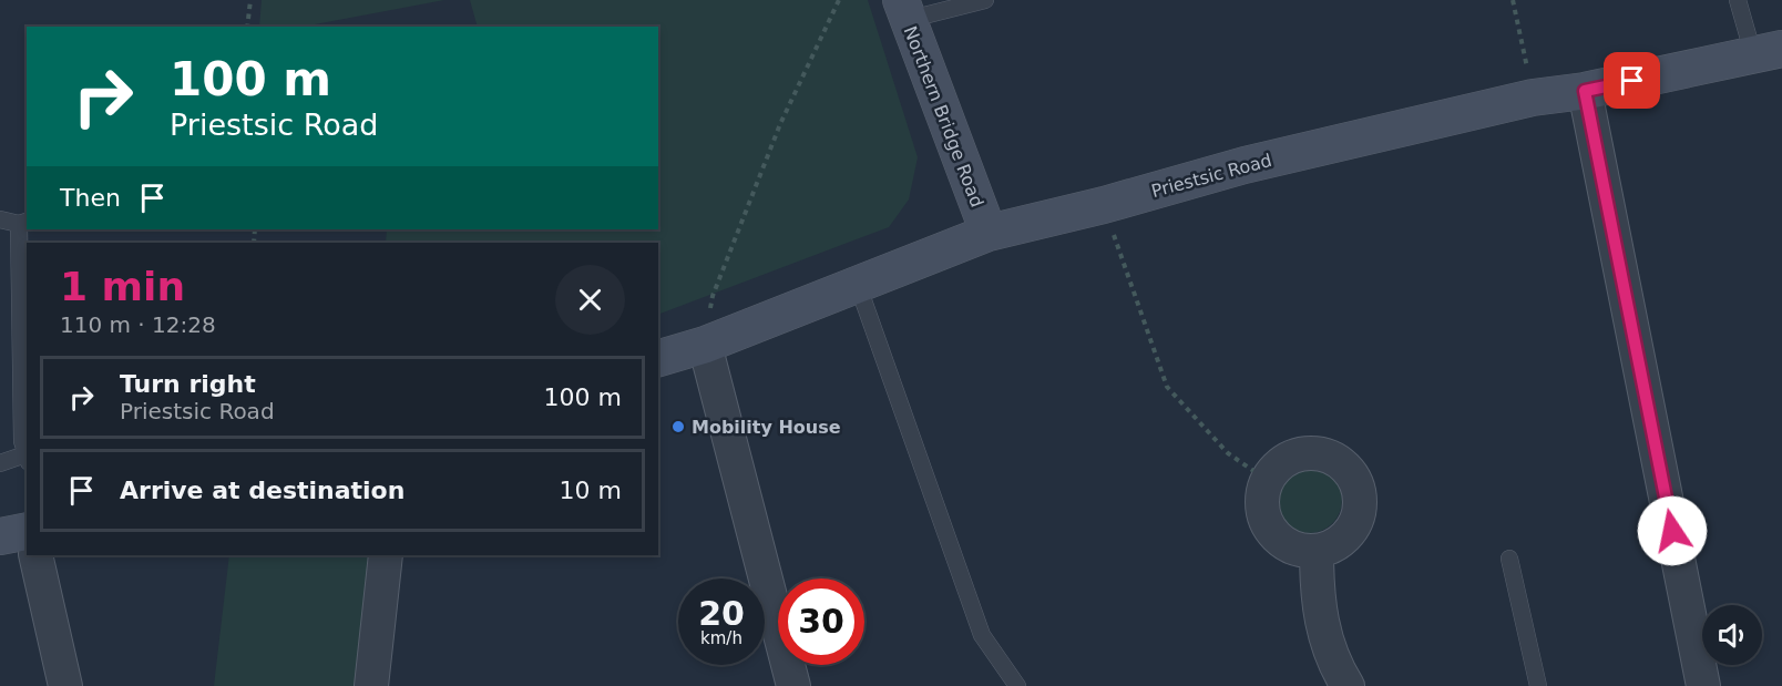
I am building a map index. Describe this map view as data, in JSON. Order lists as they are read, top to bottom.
{
  "streets": {
    "main road": ["Northern Bridge Road", "Priestsic Road"]
  },
  "crossings": [
    ["Northern Bridge Road", "Priestsic Road"]
  ],
  "places": ["Mobility House"],
  "page": {
    "turn": ["100 m", "Priestsic Road"],
    "then": "Then",
    "heading": ["1 min", "110 m · 12:28"],
    "list": [
      {
        "name": "Turn right",
        "note": "Priestsic Road",
        "value": "100 m"
      },
      {
        "name": "Arrive at destination",
        "value": "10 m"
      }
    ],
    "speed": "20 km/h",
    "limit": "30"
  }
}
